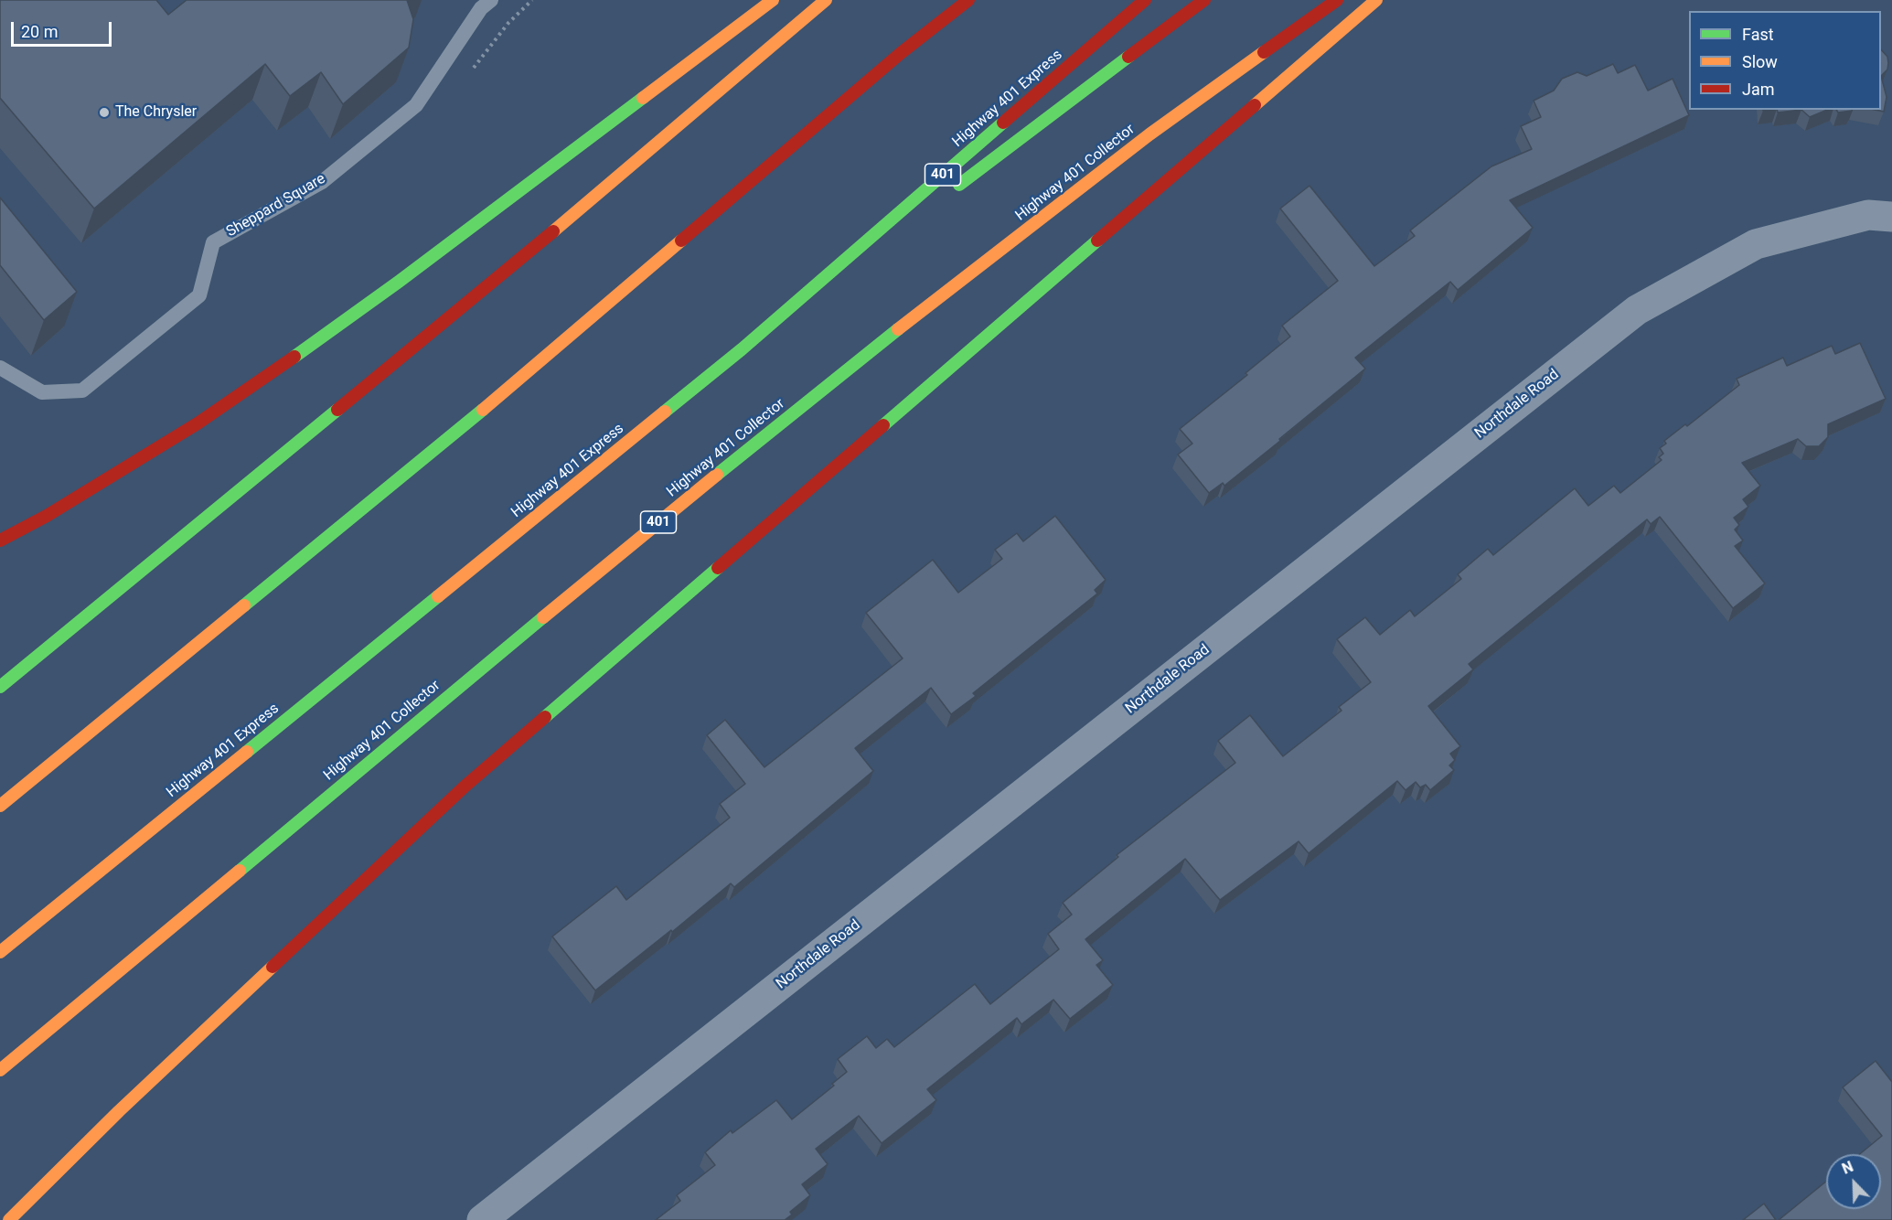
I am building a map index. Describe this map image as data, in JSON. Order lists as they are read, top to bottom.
{
  "streets": {
    "highway": ["Highway 401 Express", "Highway 401 Collector", "401"],
    "street": ["Northdale Road"],
    "lane": ["Sheppard Square"]
  },
  "places": ["The Chrysler"],
  "legend": ["Fast", "Slow", "Jam"],
  "scale_bar": "20 m",
  "north": "top left"
}
